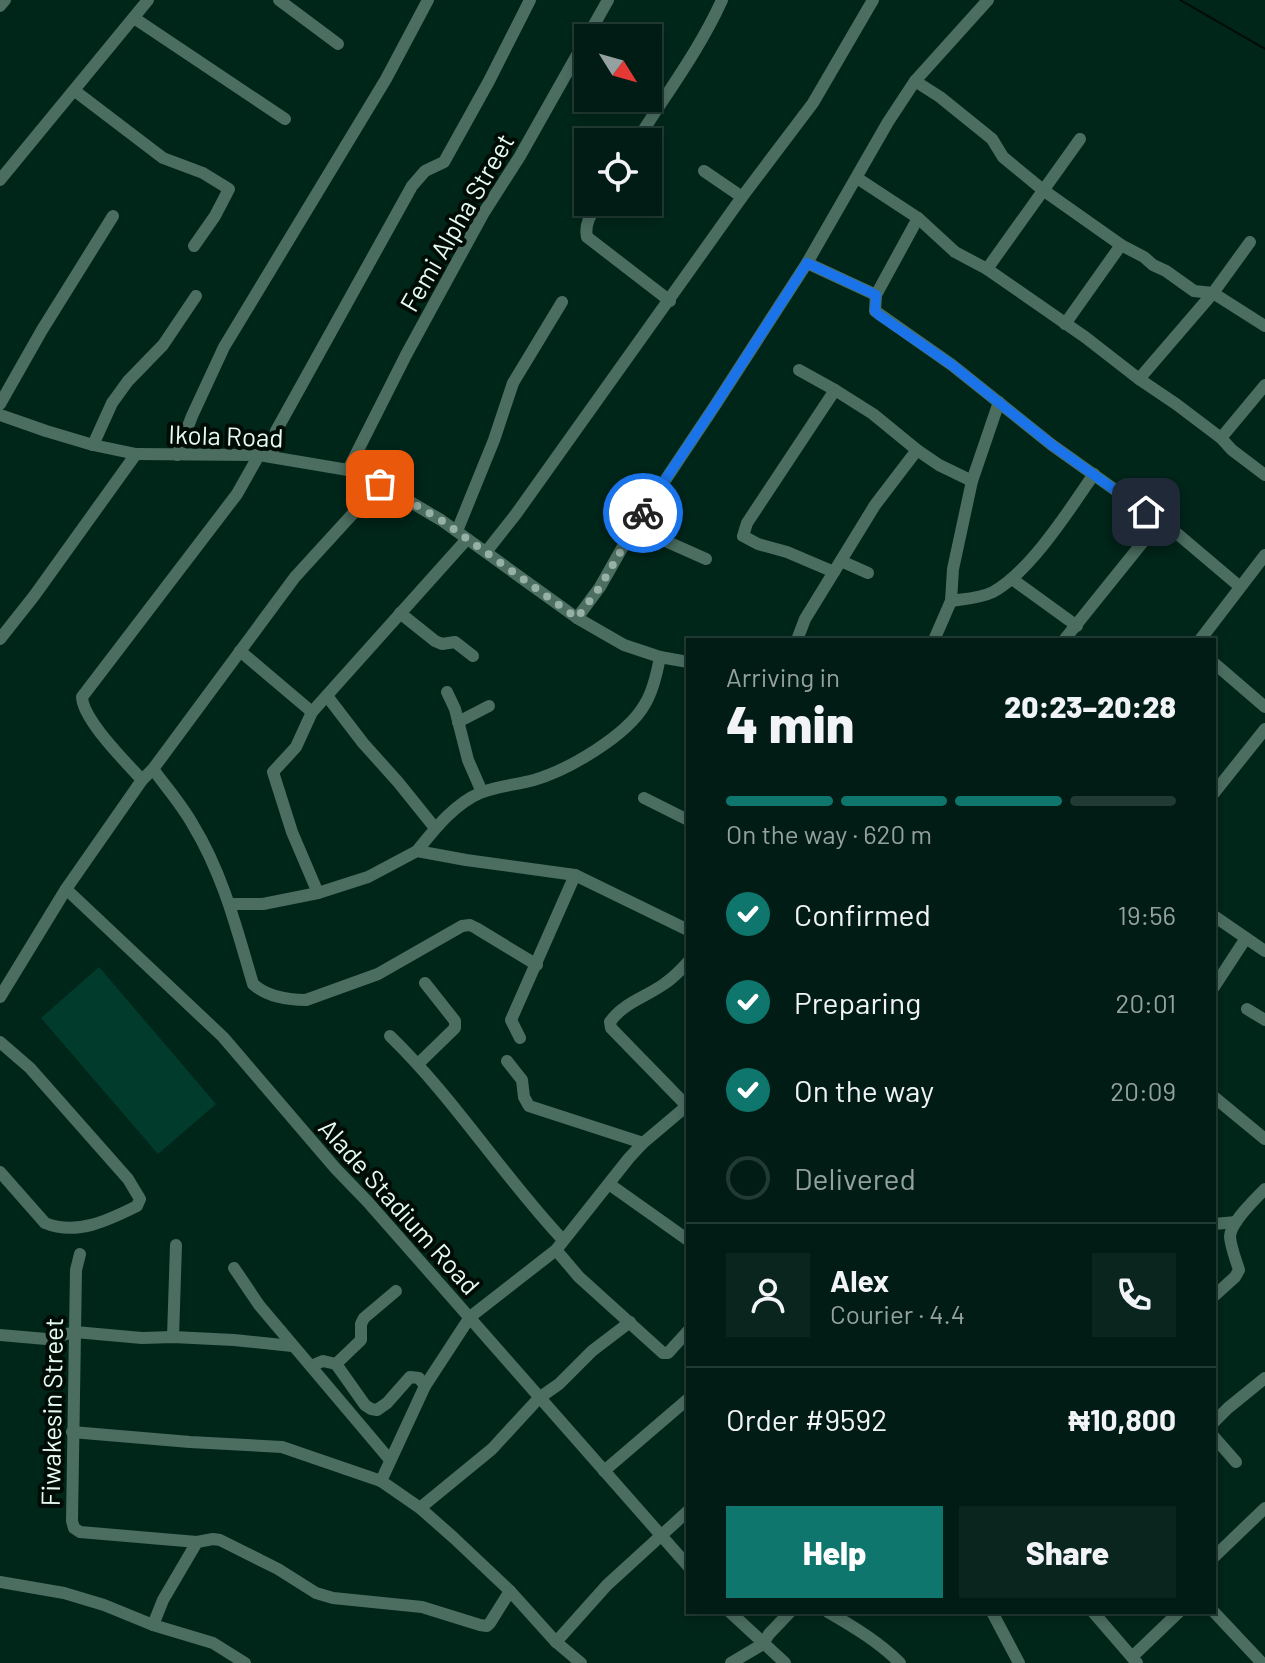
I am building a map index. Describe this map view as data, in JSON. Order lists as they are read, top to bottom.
{
  "streets": {
    "street": [
      "Femi Alpha Street",
      "Ikola Road",
      "Alade Stadium Road",
      "Fiwakesin Street"
    ]
  },
  "crossings": [
    ["Femi Alpha Street", "Ikola Road"]
  ],
  "north": "bottom right",
  "page": {
    "heading": ["4 min", "Arriving in", "20:23–20:28"],
    "panel": [
      "Alex",
      "Courier · 4.4",
      "Order #9592",
      "₦10,800"
    ],
    "bar": "On the way · 620 m",
    "list": [
      ["Confirmed", "19:56"],
      ["Preparing", "20:01"],
      ["On the way", "20:09"],
      "Delivered"
    ],
    "buttons": ["Help", "Share"]
  }
}
